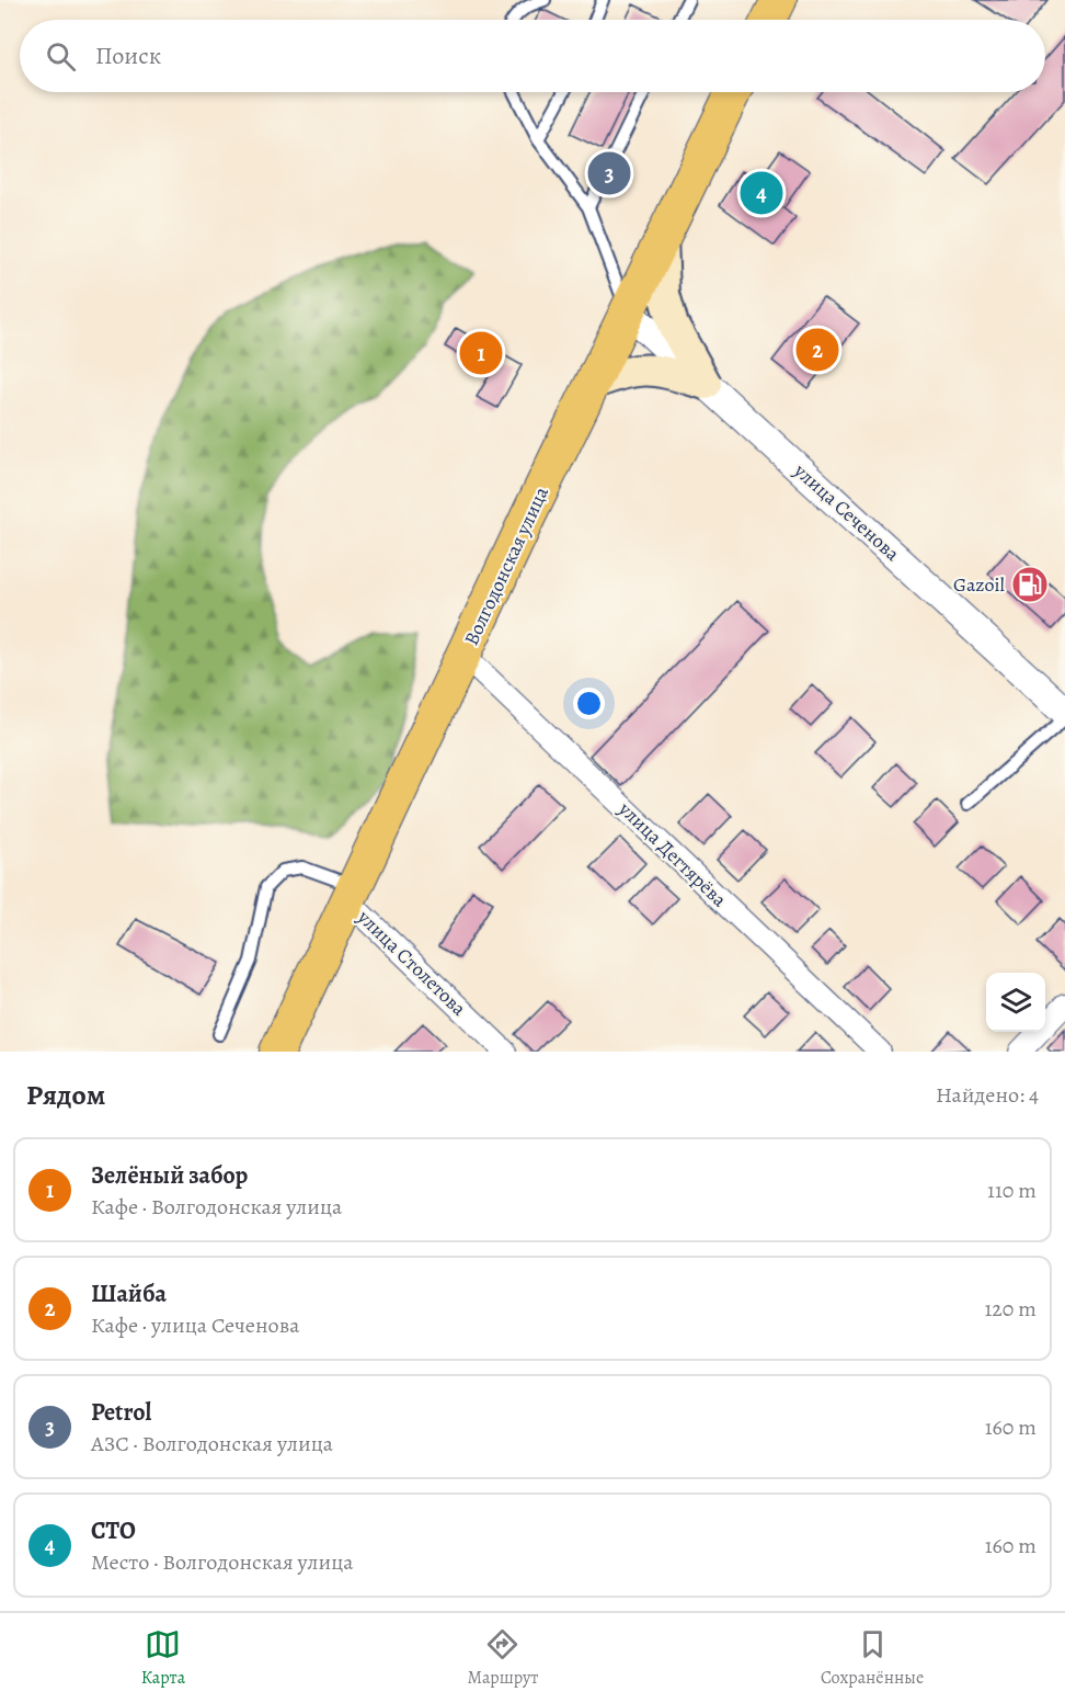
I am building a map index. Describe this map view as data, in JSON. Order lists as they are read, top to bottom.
{
  "streets": {
    "main road": ["Волгодонская улица"],
    "street": ["улица Сеченова", "улица Дегтярёва", "улица Столетова"]
  },
  "crossings": [
    ["улица Сеченова", "Волгодонская улица"],
    ["Волгодонская улица", "улица Дегтярёва"],
    ["Волгодонская улица", "улица Столетова"]
  ],
  "places": {
    "fuel station": ["Gazoil"]
  },
  "page": {
    "search": "Поиск",
    "pins": [
      "3",
      "4",
      "2",
      "1"
    ],
    "heading": ["Рядом", "Найдено: 4"],
    "list": [
      {
        "mark": "1",
        "name": "Зелёный забор",
        "note": "Кафе · Волгодонская улица",
        "value": "110 m"
      },
      {
        "mark": "2",
        "name": "Шайба",
        "note": "Кафе · улица Сеченова",
        "value": "120 m"
      },
      {
        "mark": "3",
        "name": "Petrol",
        "note": "АЗС · Волгодонская улица",
        "value": "160 m"
      },
      {
        "mark": "4",
        "name": "СТО",
        "note": "Место · Волгодонская улица",
        "value": "160 m"
      }
    ],
    "nav": ["Карта", "Маршрут", "Сохранённые"]
  }
}
